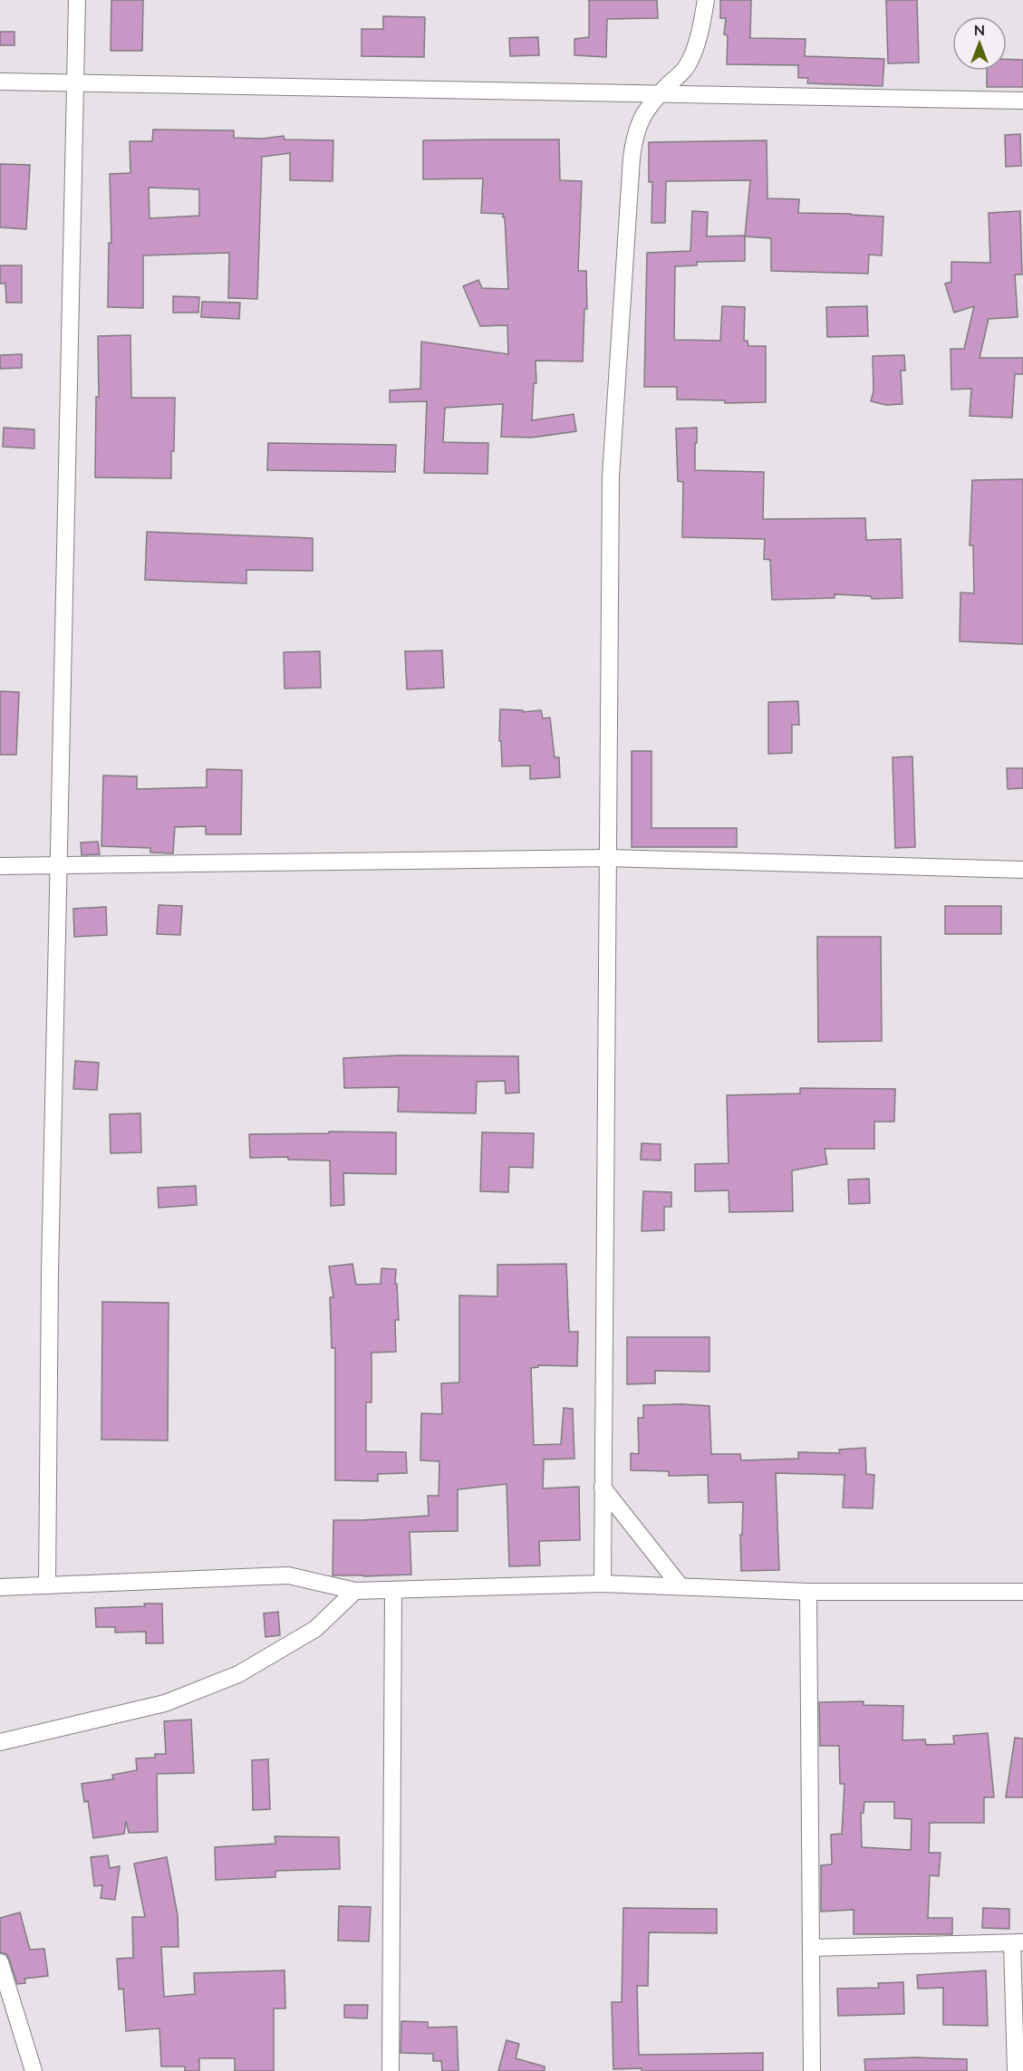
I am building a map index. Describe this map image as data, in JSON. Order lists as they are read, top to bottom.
{
  "north": "top"
}
